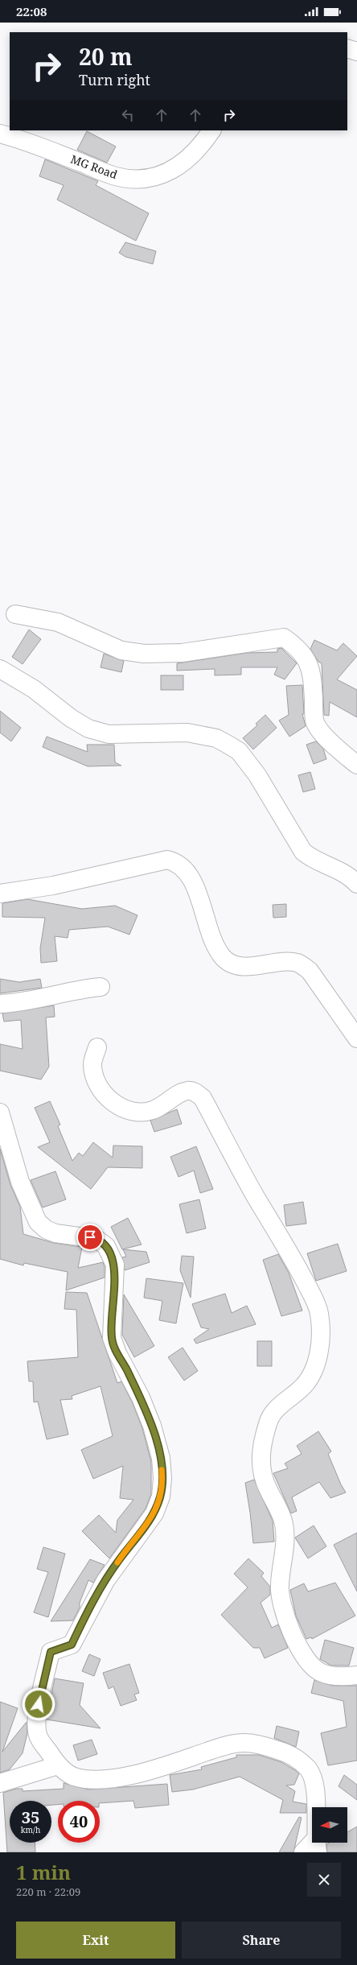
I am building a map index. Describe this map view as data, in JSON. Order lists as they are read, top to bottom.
{
  "streets": {
    "street": ["MG Road"]
  },
  "north": "left",
  "page": {
    "status": "22:08",
    "turn": ["20 m", "Turn right"],
    "speed": "35 km/h",
    "limit": "40",
    "heading": ["1 min", "220 m · 22:09"],
    "buttons": ["Exit", "Share"]
  }
}
